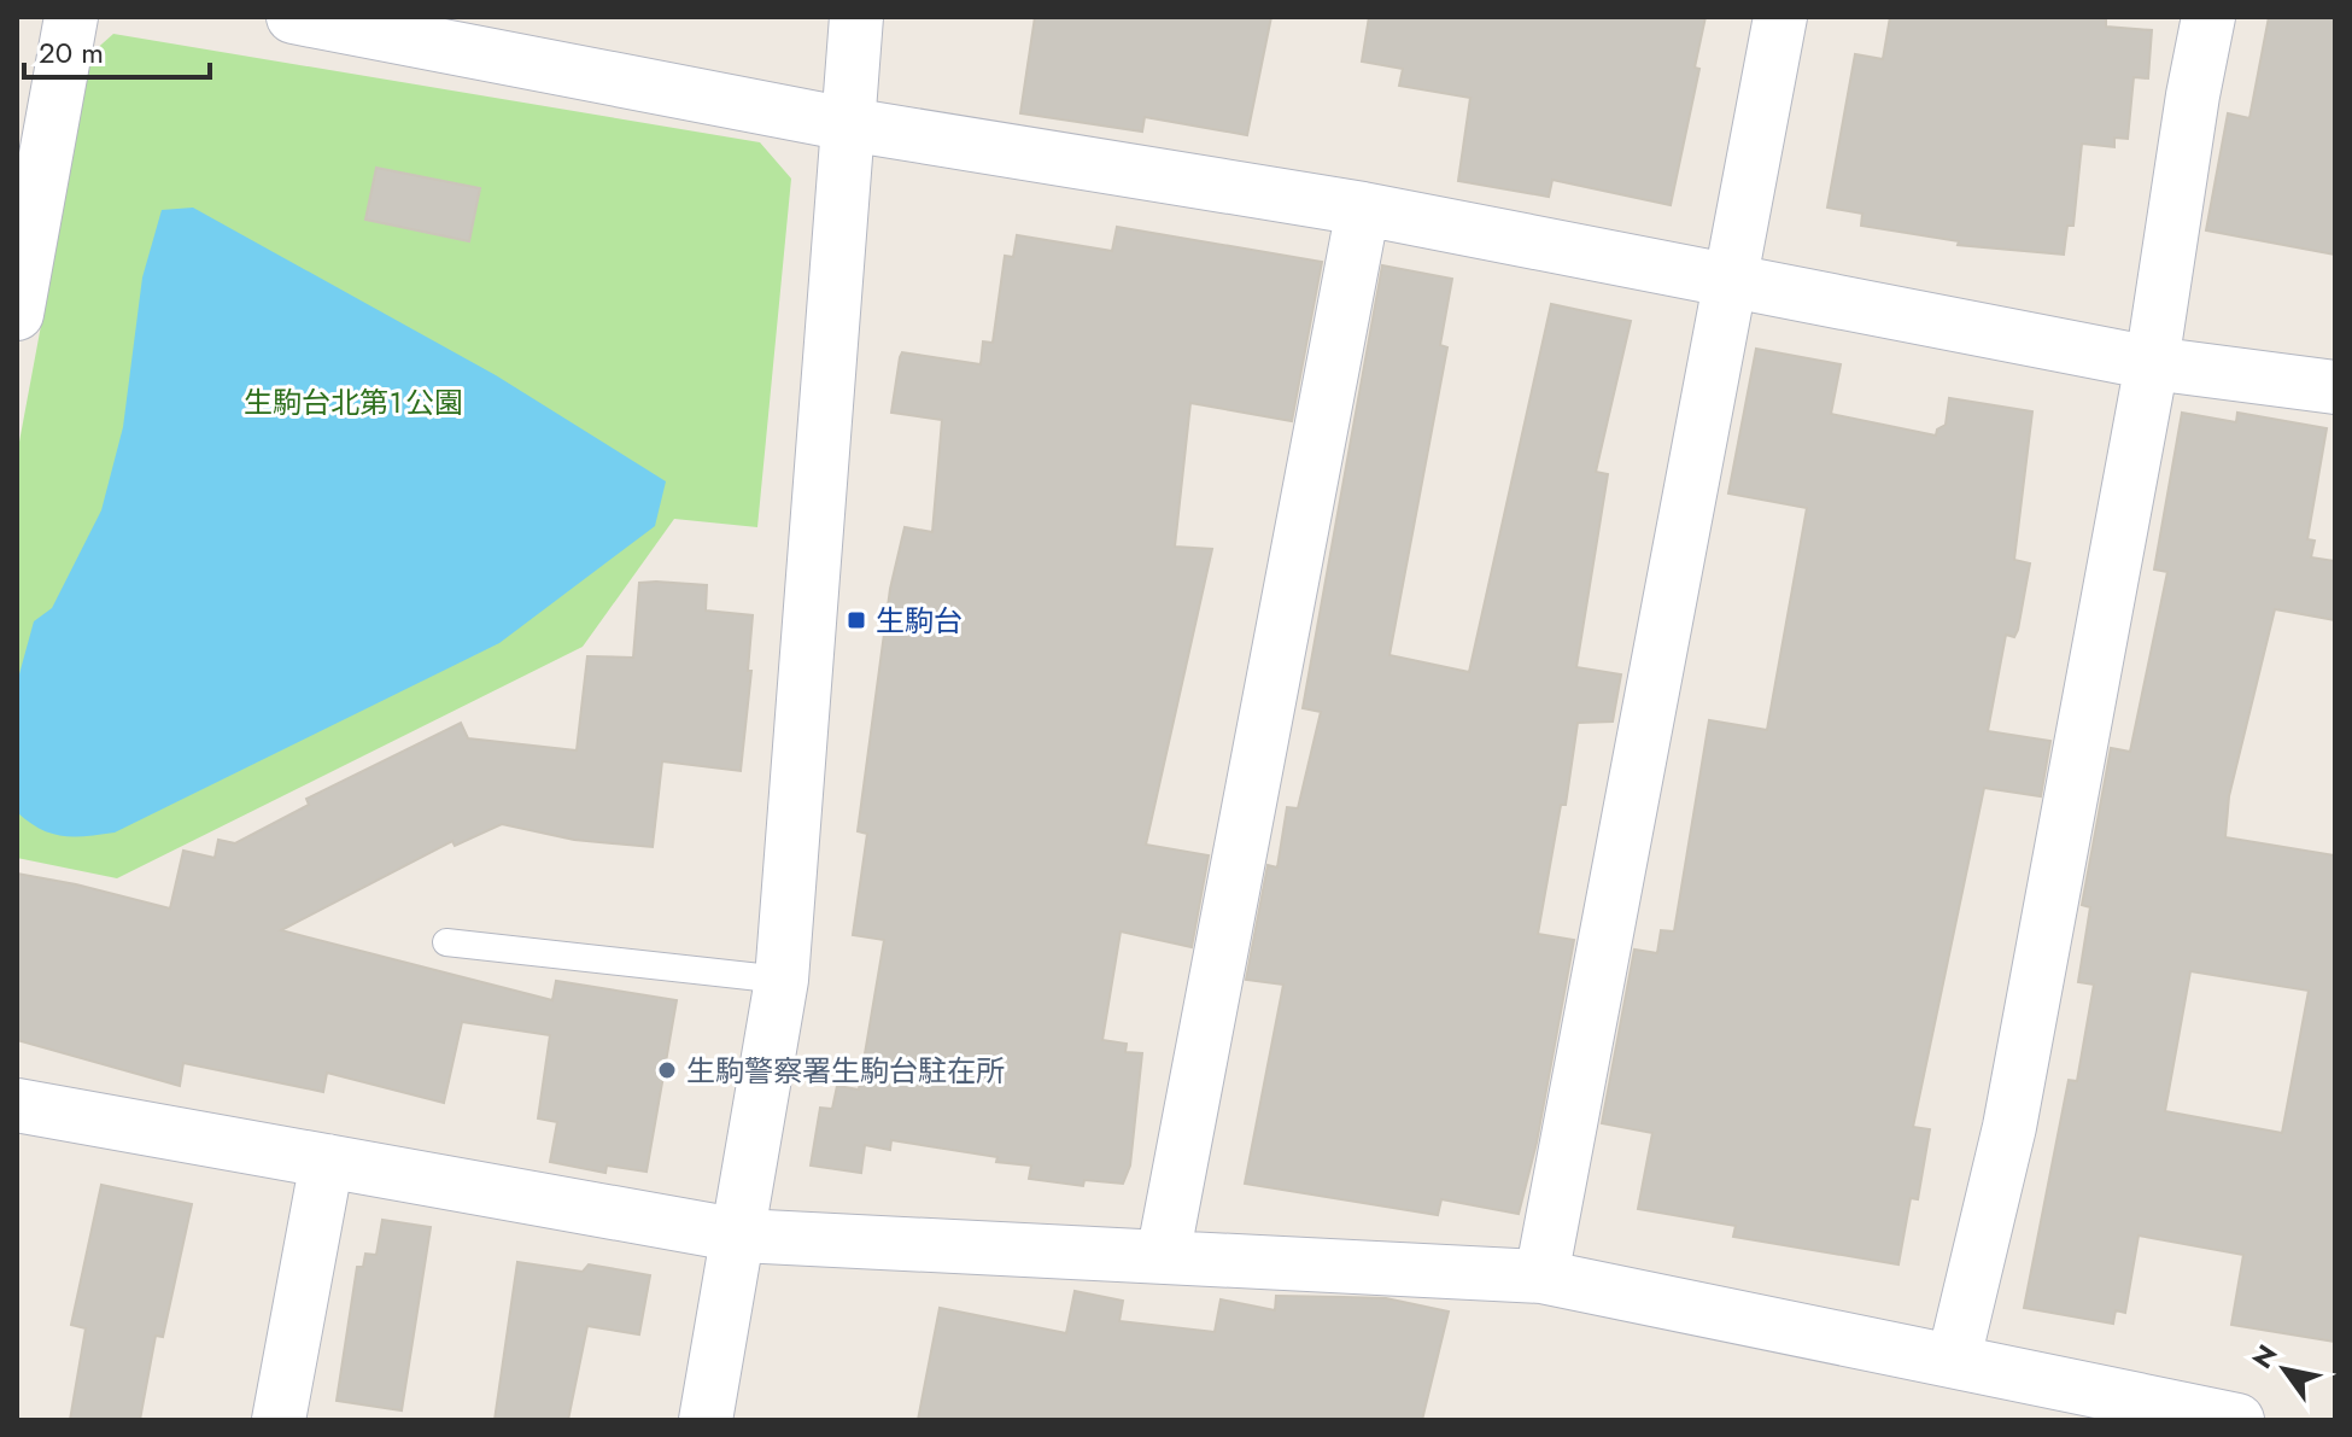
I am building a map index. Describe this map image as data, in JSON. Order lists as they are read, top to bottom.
{
  "parks": ["生駒台北第１公園"],
  "places": {
    "transit": ["生駒台"],
    "other": ["生駒警察署生駒台駐在所"]
  },
  "scale_bar": "20 m",
  "north": "top left"
}
